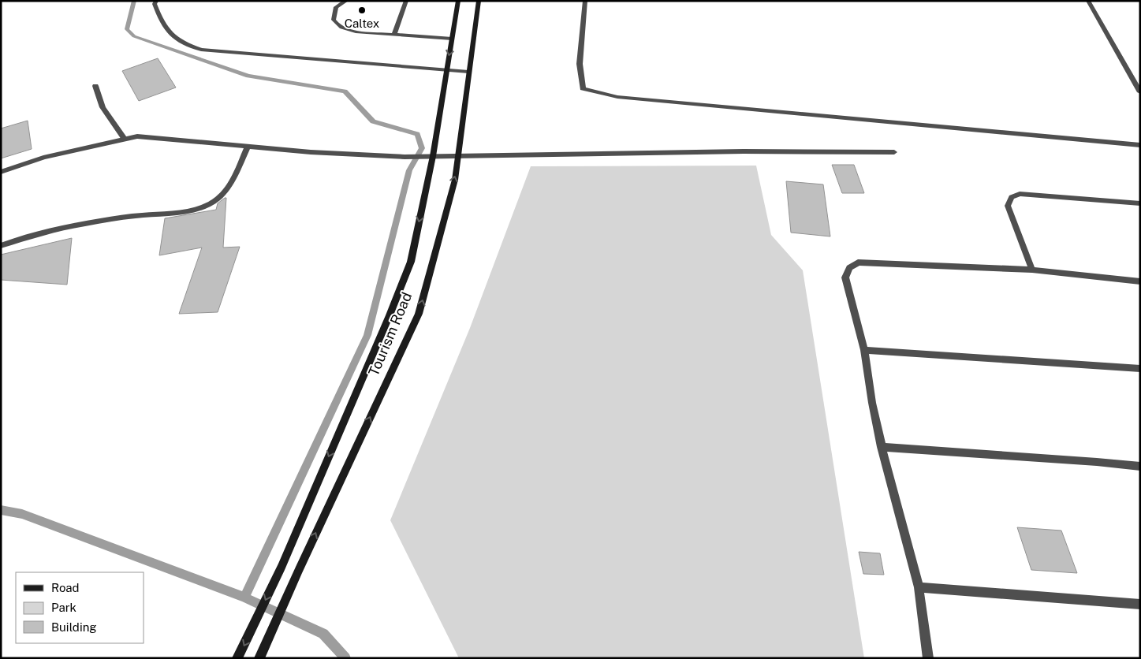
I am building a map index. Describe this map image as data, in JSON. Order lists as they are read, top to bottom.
{
  "streets": {
    "main road": ["Tourism Road"]
  },
  "places": ["Caltex"],
  "legend": ["Road", "Park", "Building"]
}
